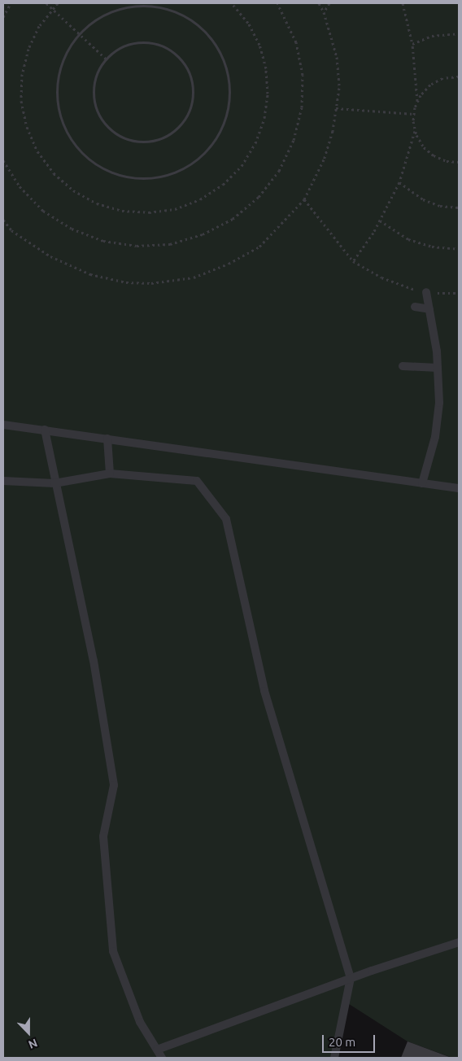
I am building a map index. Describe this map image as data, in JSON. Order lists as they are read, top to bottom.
{
  "scale_bar": "20 m",
  "north": "bottom"
}
